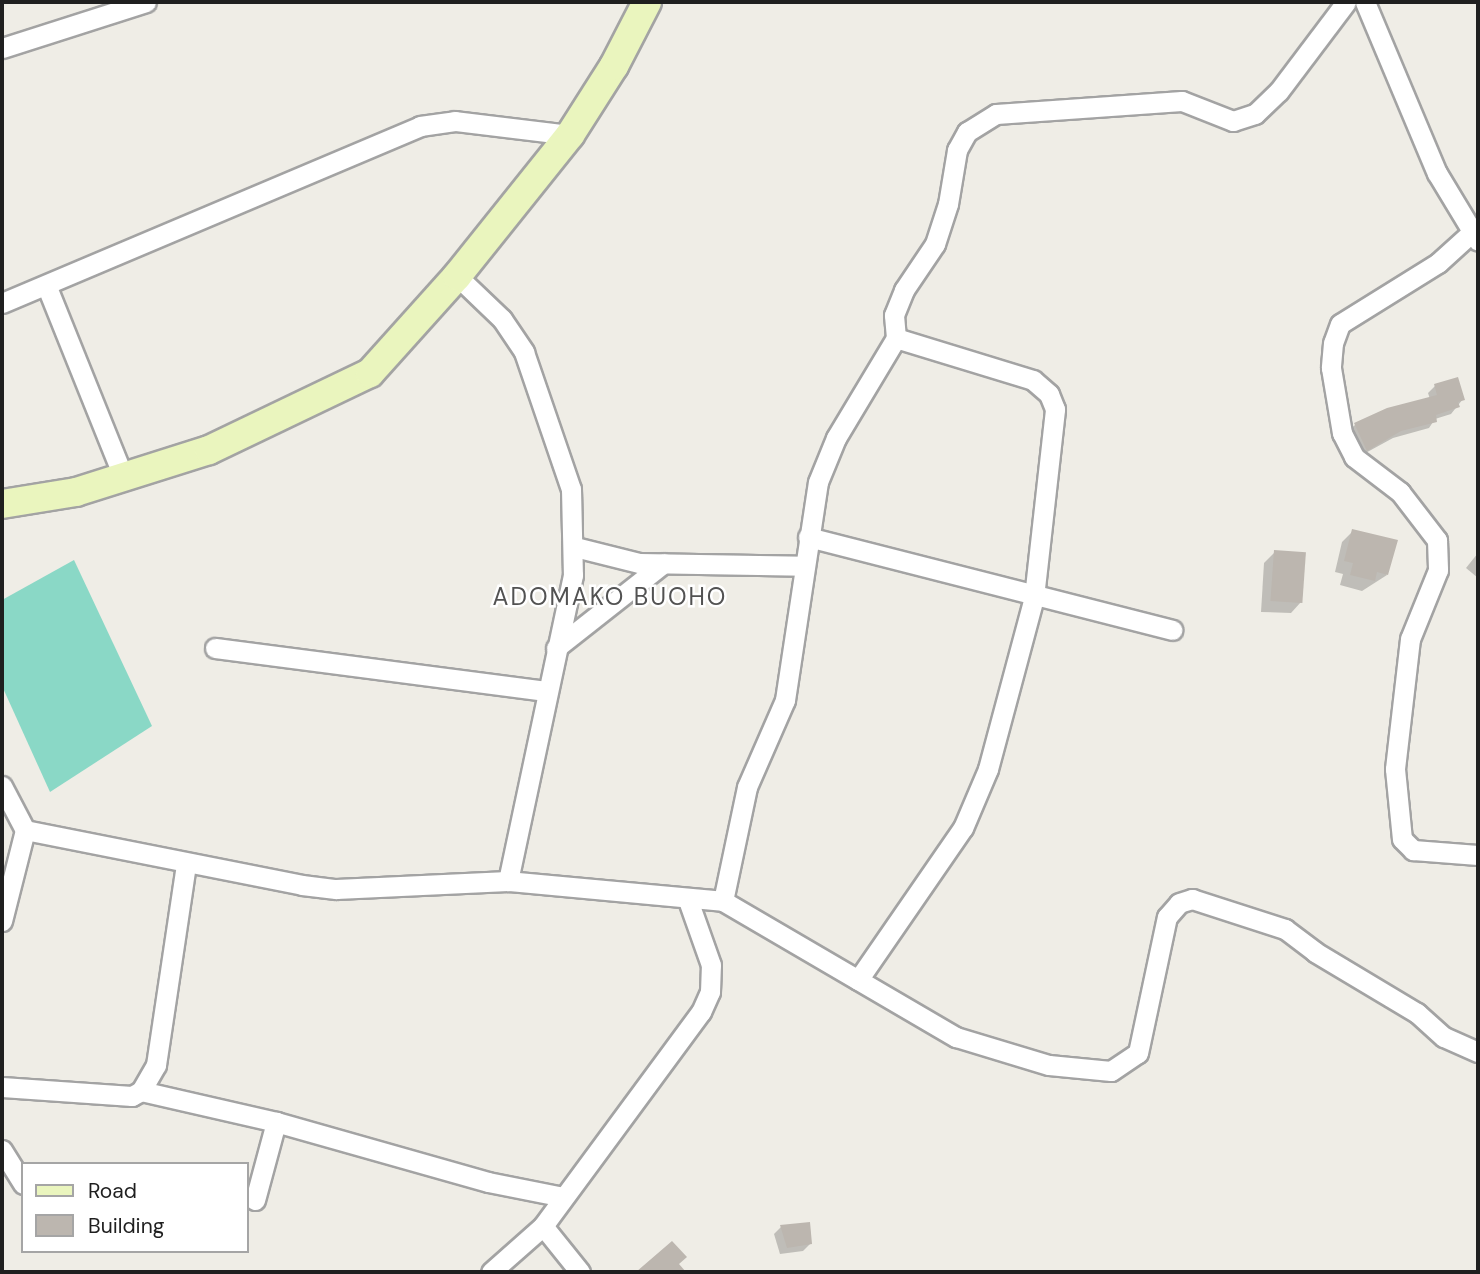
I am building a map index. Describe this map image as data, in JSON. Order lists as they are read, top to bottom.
{
  "districts": ["ADOMAKO BUOHO"],
  "legend": ["Road", "Building"]
}
